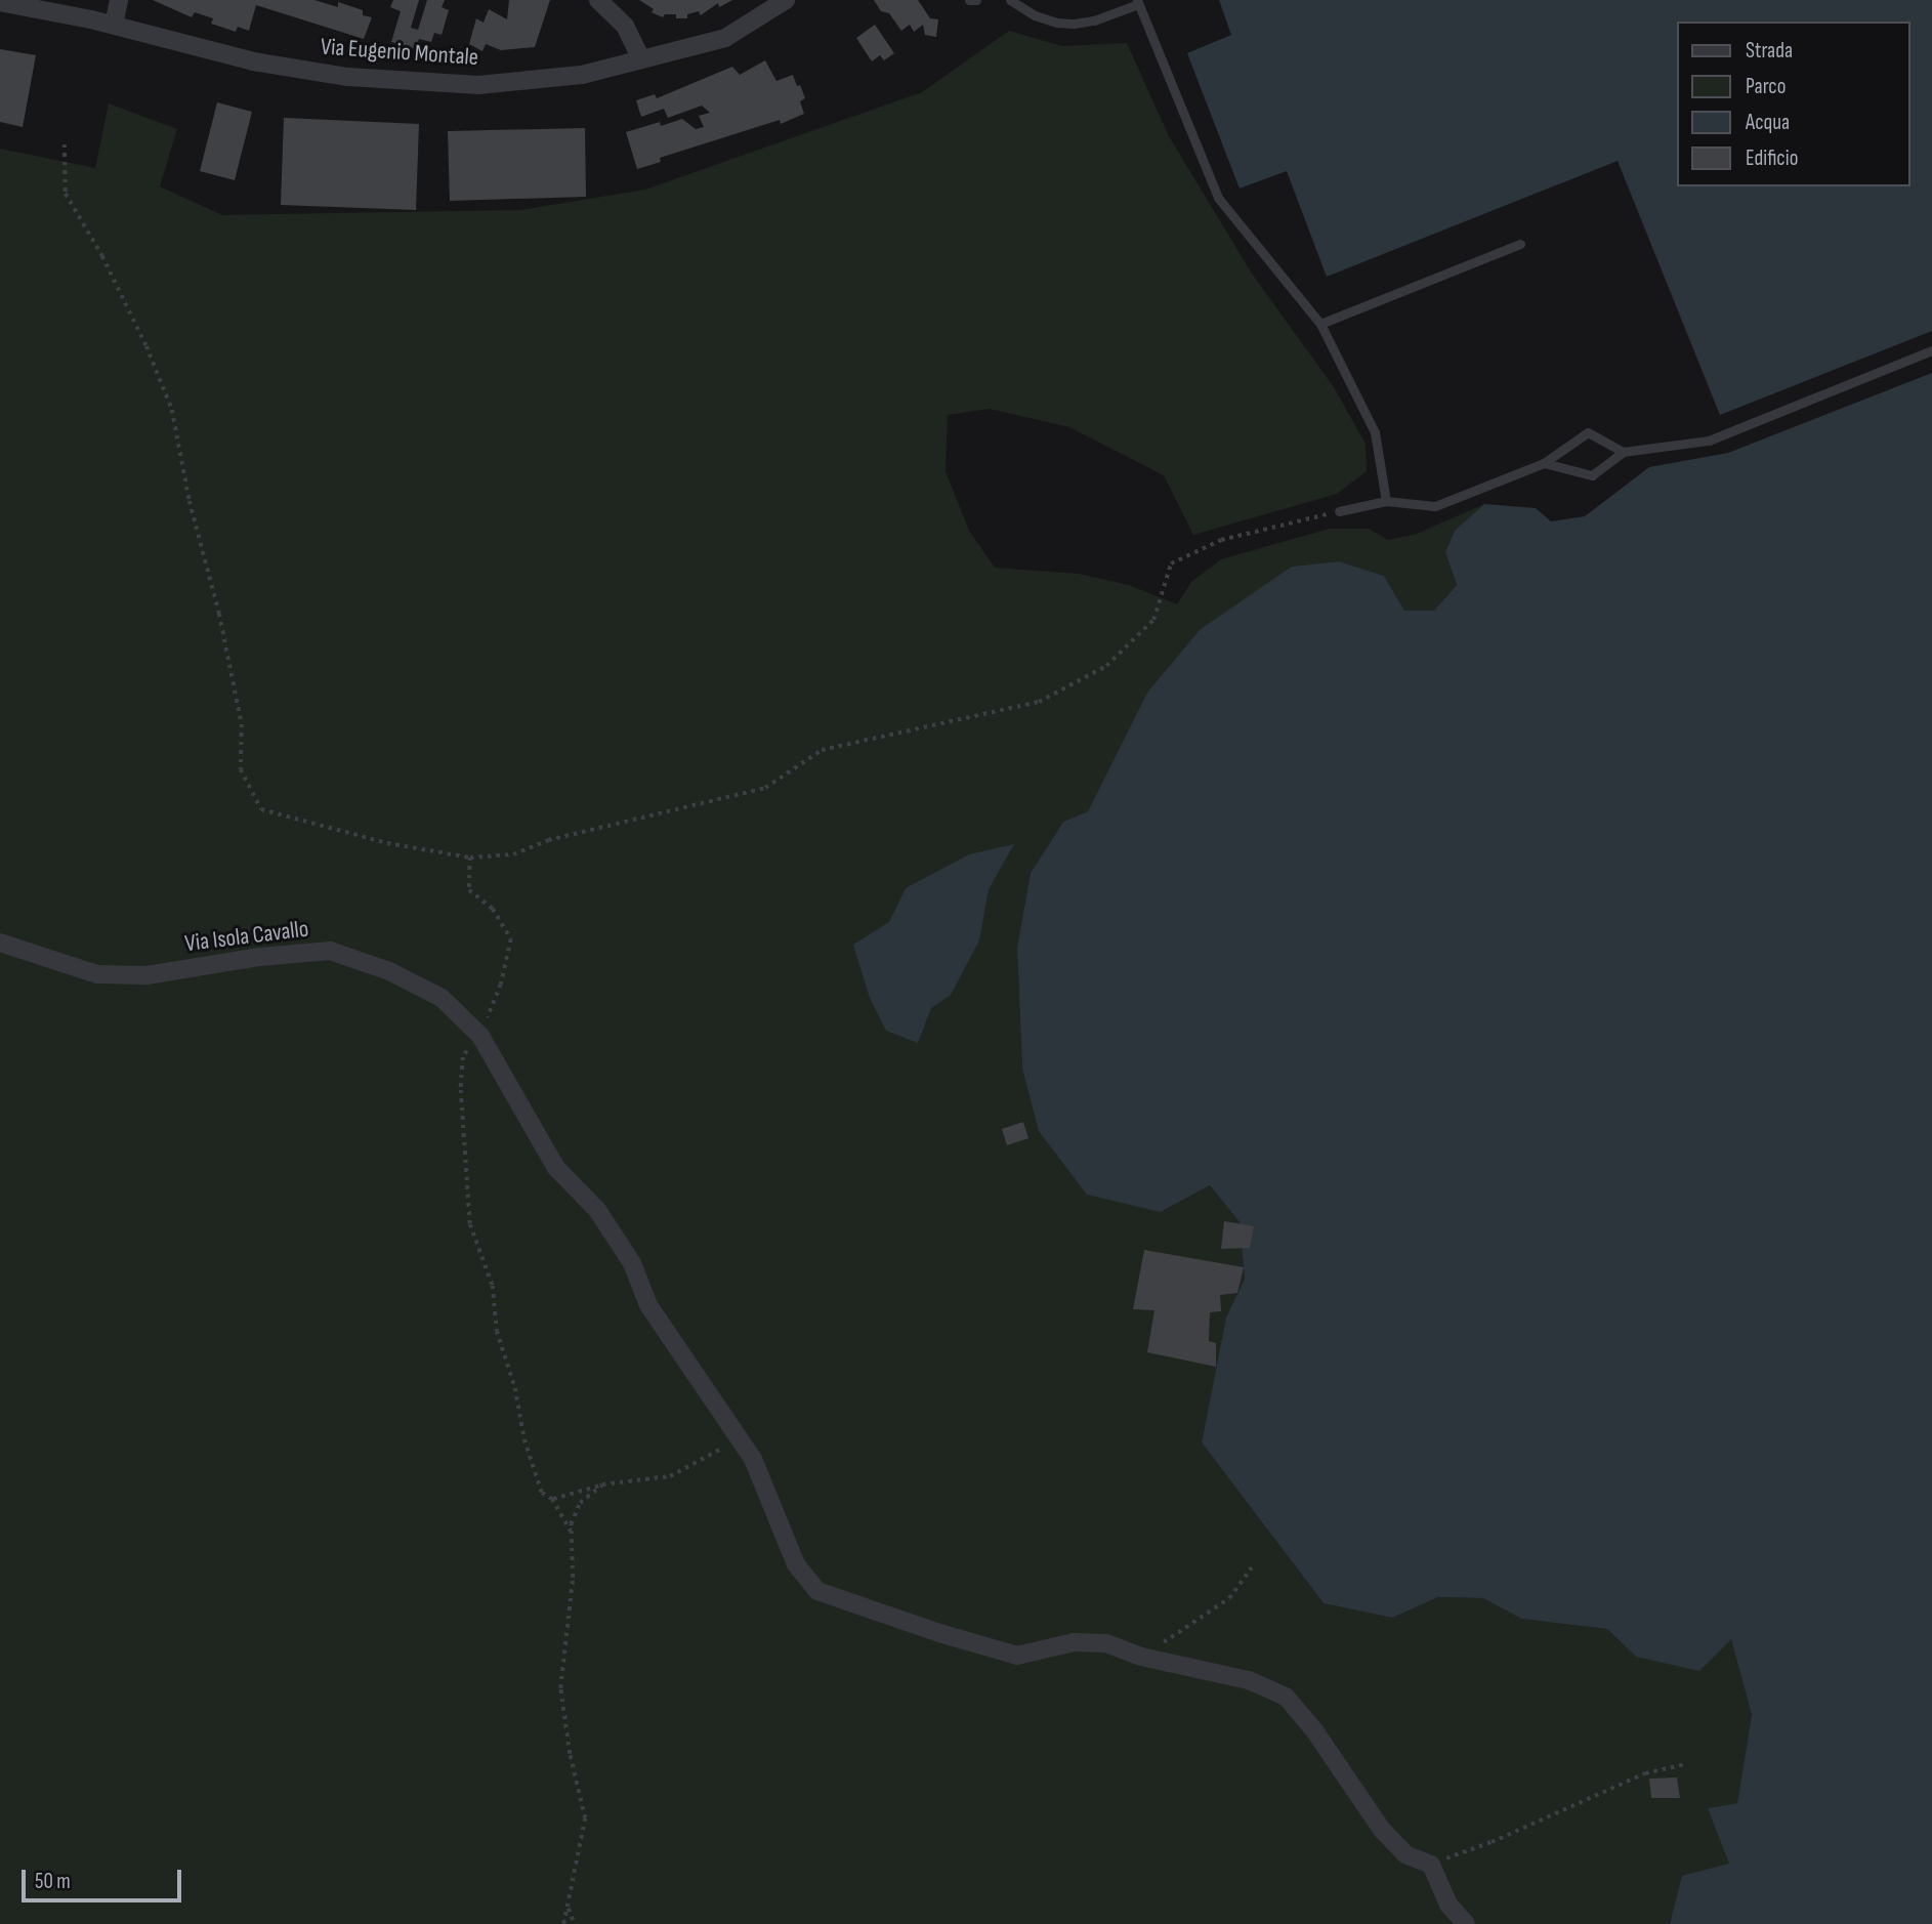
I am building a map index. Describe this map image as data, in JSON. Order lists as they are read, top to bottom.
{
  "streets": {
    "street": ["Via Eugenio Montale", "Via Isola Cavallo"]
  },
  "legend": [
    "Strada",
    "Parco",
    "Acqua",
    "Edificio"
  ],
  "scale_bar": "50 m"
}
